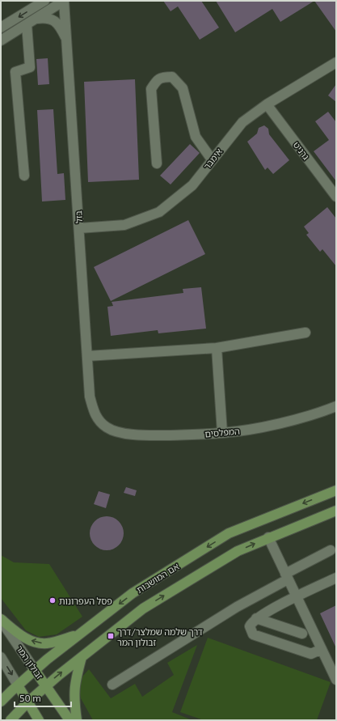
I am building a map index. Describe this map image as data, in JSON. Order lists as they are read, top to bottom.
{
  "streets": {
    "main road": ["אם המושבות", "זבולון המר"],
    "street": [
      "גרניט",
      "אימבר",
      "בזל",
      "המפלסים"
    ]
  },
  "crossings": [
    ["גרניט", "אימבר"],
    ["אימבר", "בזל"],
    ["בזל", "המפלסים"],
    ["אם המושבות", "זבולון המר"]
  ],
  "places": {
    "other": ["פסל העפרונות"],
    "transit": ["דרך שלמה שמלצר/דרך זבולון המר"]
  },
  "scale_bar": "50 m"
}
